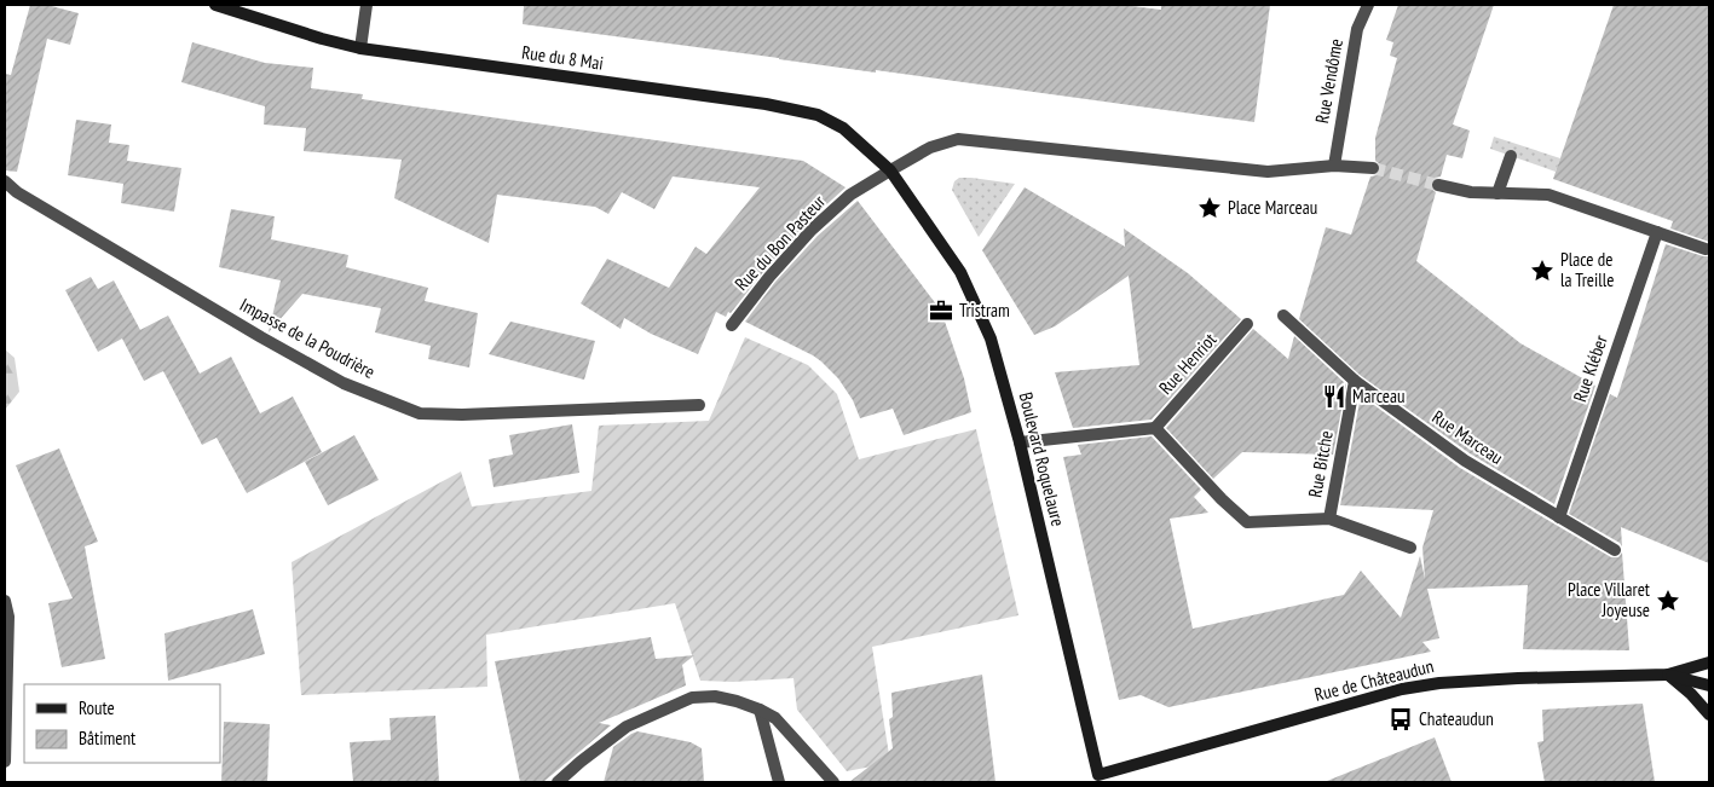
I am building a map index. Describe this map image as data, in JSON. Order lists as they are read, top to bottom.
{
  "streets": {
    "street": [
      "Rue du 8 Mai",
      "Rue Vendôme",
      "Rue du Bon Pasteur",
      "Impasse de la Poudrière",
      "Rue Henriot",
      "Rue Kléber",
      "Rue Marceau",
      "Boulevard Roquelaure",
      "Rue Bitche",
      "Rue de Châteaudun"
    ]
  },
  "crossings": [
    ["Rue du 8 Mai", "Rue du Bon Pasteur"],
    ["Rue du 8 Mai", "Boulevard Roquelaure"],
    ["Rue du Bon Pasteur", "Boulevard Roquelaure"],
    ["Rue Kléber", "Rue Marceau"],
    ["Rue Marceau", "Rue Bitche"],
    ["Boulevard Roquelaure", "Rue de Châteaudun"]
  ],
  "places": {
    "place": ["Place Marceau", "Place de la Treille", "Place Villaret Joyeuse"],
    "office": ["Tristram"],
    "restaurant": ["Marceau"],
    "bus stop": ["Chateaudun"]
  },
  "legend": ["Route", "Bâtiment"]
}
